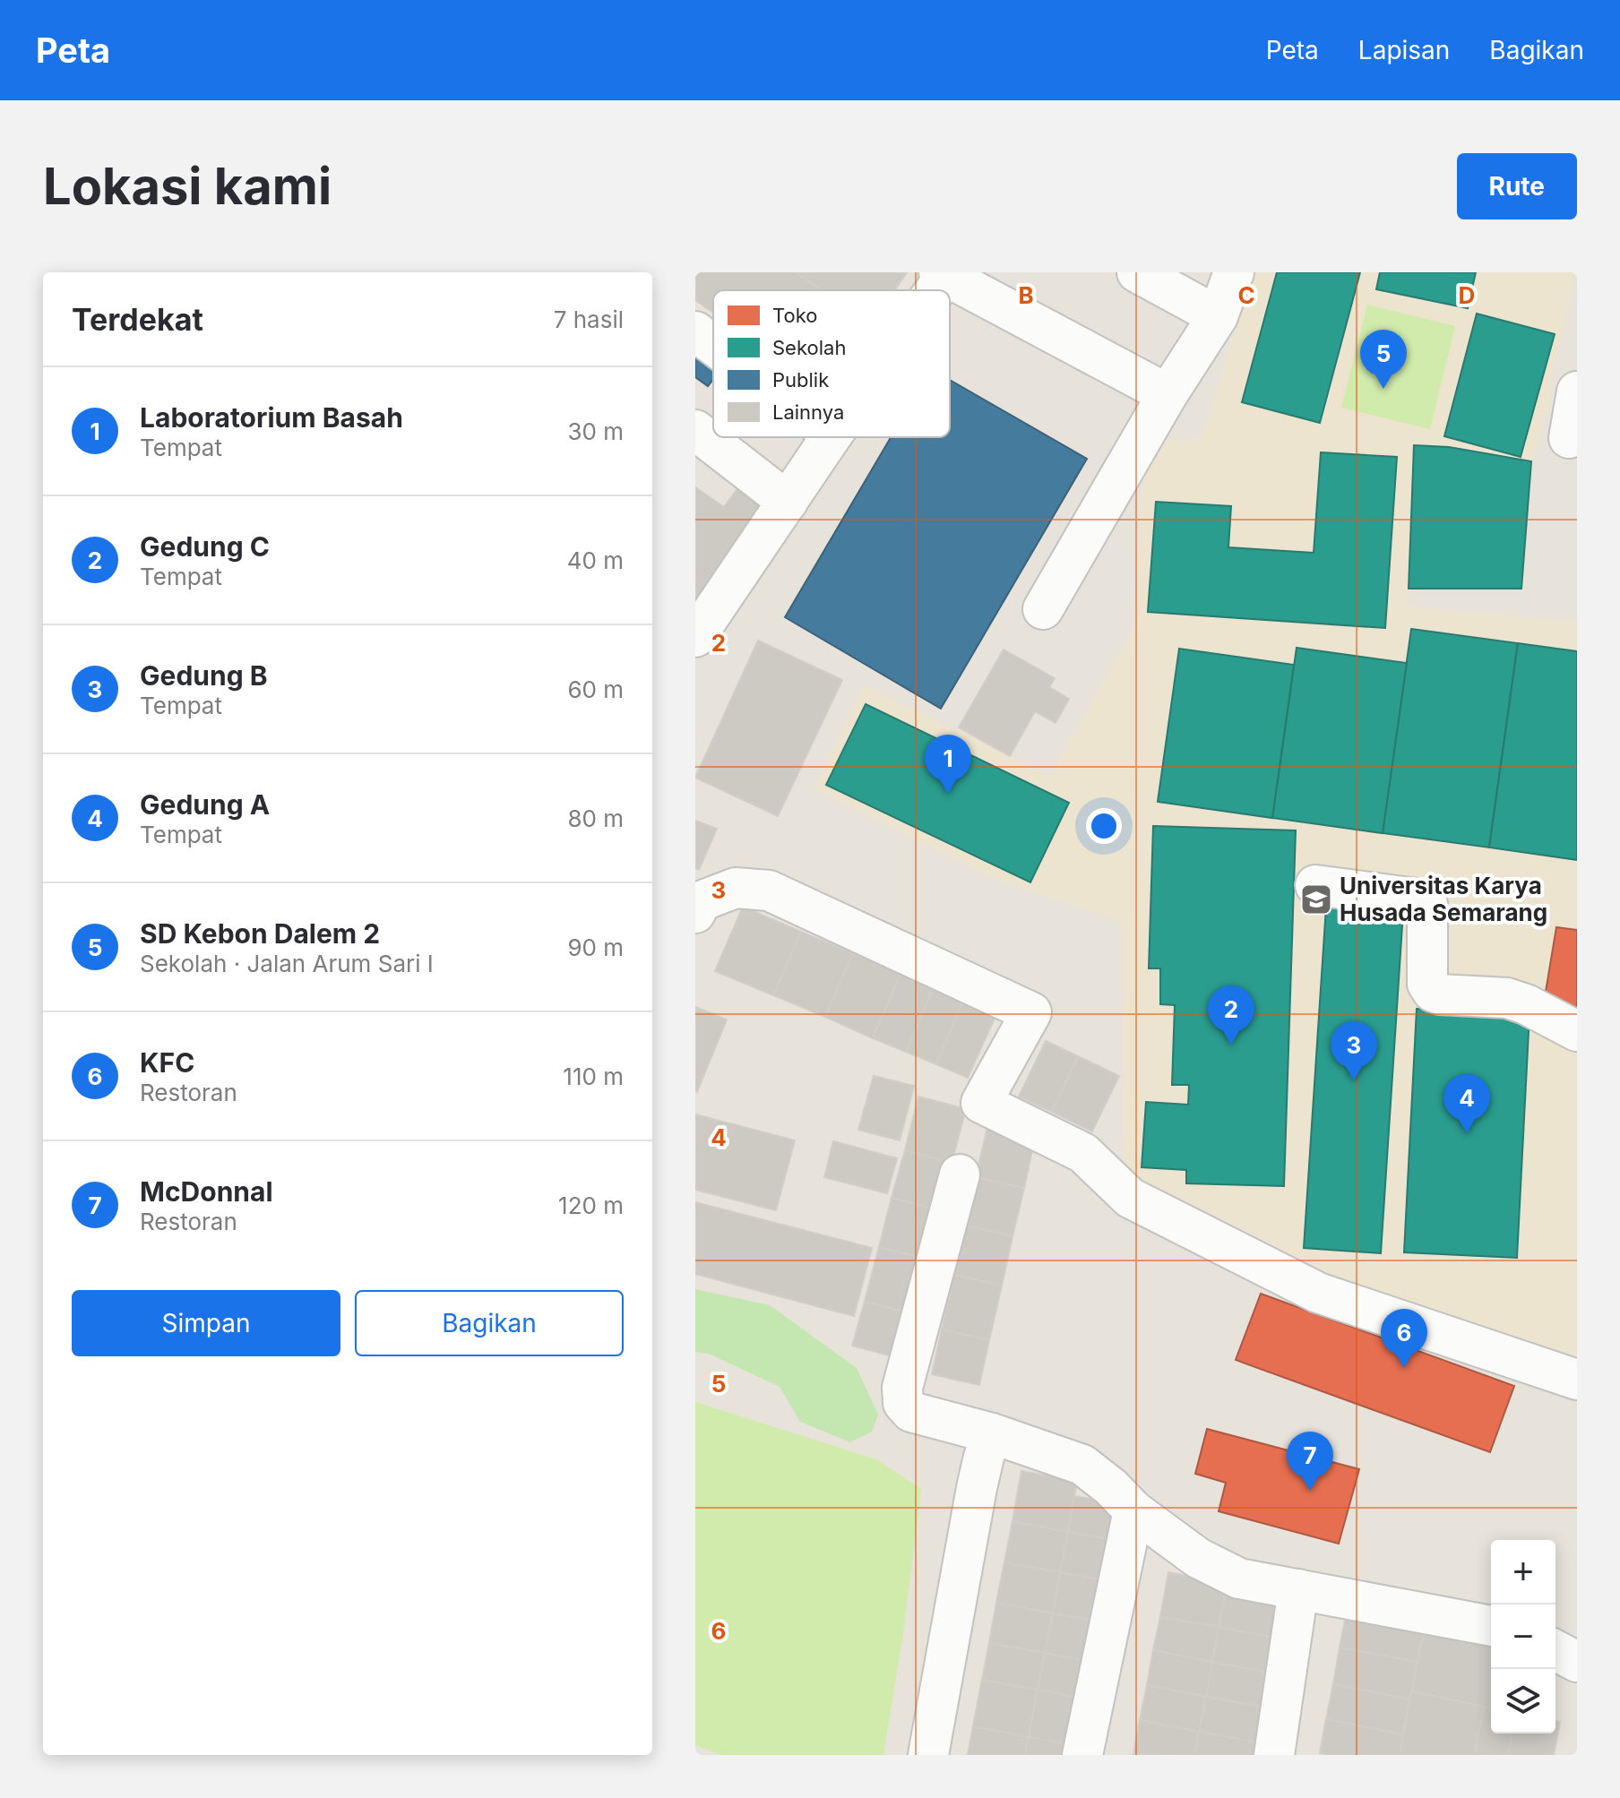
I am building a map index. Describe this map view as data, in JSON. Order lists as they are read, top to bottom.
{
  "places": {
    "school or university": ["Universitas Karya Husada Semarang"]
  },
  "legend": [
    "Toko",
    "Sekolah",
    "Publik",
    "Lainnya"
  ],
  "page": {
    "header": "Peta",
    "nav": ["Peta", "Lapisan", "Bagikan"],
    "buttons": [
      "Rute",
      ["Simpan", "Bagikan"]
    ],
    "title": "Lokasi kami",
    "heading": ["Terdekat", "7 hasil"],
    "pins": [
      "5",
      "1",
      "2",
      "3",
      "4",
      "6",
      "7"
    ],
    "list": [
      {
        "mark": "1",
        "name": "Laboratorium Basah",
        "note": "Tempat",
        "value": "30 m"
      },
      {
        "mark": "2",
        "name": "Gedung C",
        "note": "Tempat",
        "value": "40 m"
      },
      {
        "mark": "3",
        "name": "Gedung B",
        "note": "Tempat",
        "value": "60 m"
      },
      {
        "mark": "4",
        "name": "Gedung A",
        "note": "Tempat",
        "value": "80 m"
      },
      {
        "mark": "5",
        "name": "SD Kebon Dalem 2",
        "note": "Sekolah · Jalan Arum Sari I",
        "value": "90 m"
      },
      {
        "mark": "6",
        "name": "KFC",
        "note": "Restoran",
        "value": "110 m"
      },
      {
        "mark": "7",
        "name": "McDonnal",
        "note": "Restoran",
        "value": "120 m"
      }
    ],
    "map_buttons": ["+", "−"]
  },
  "grid": {
    "columns": ["B", "C", "D"],
    "rows": [
      "2",
      "3",
      "4",
      "5",
      "6"
    ]
  }
}
